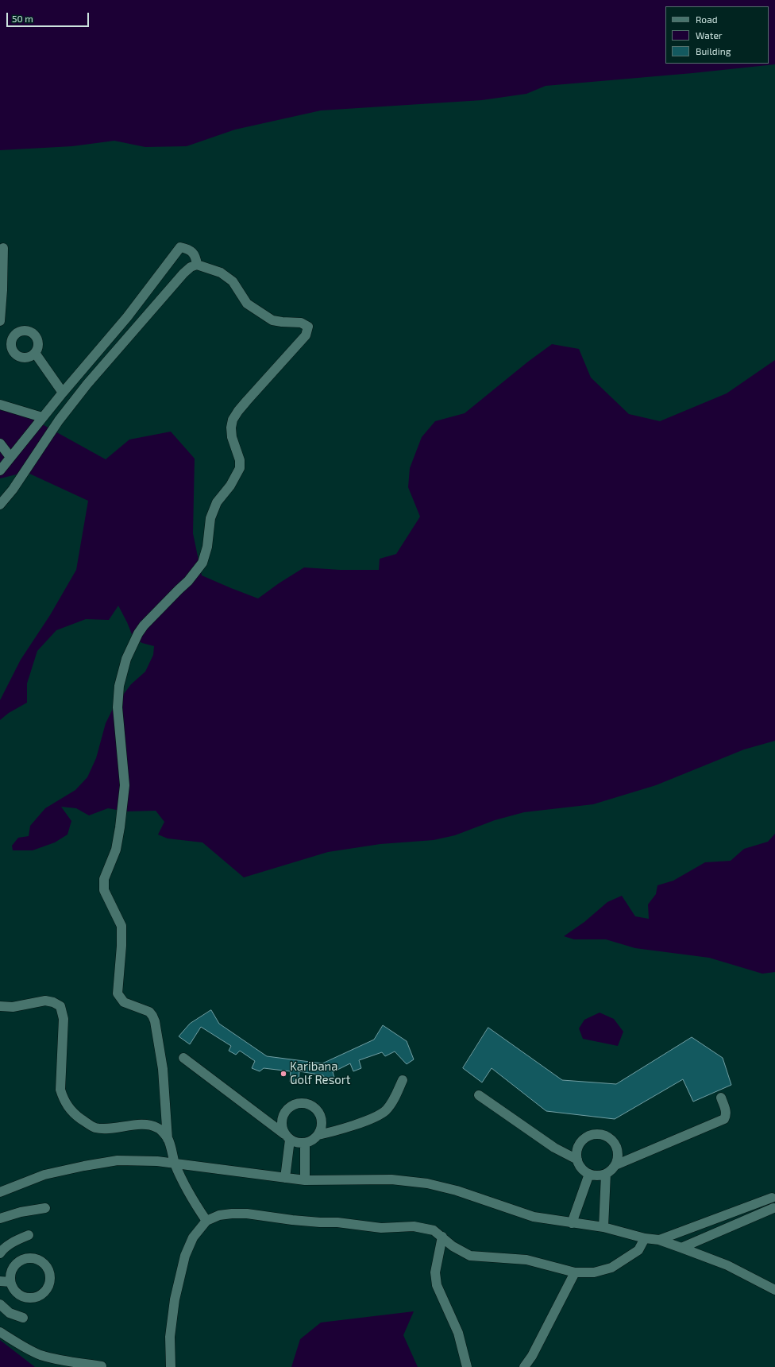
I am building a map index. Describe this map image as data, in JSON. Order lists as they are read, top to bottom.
{
  "places": ["Karibana Golf Resort"],
  "legend": ["Road", "Water", "Building"],
  "scale_bar": "50 m"
}
